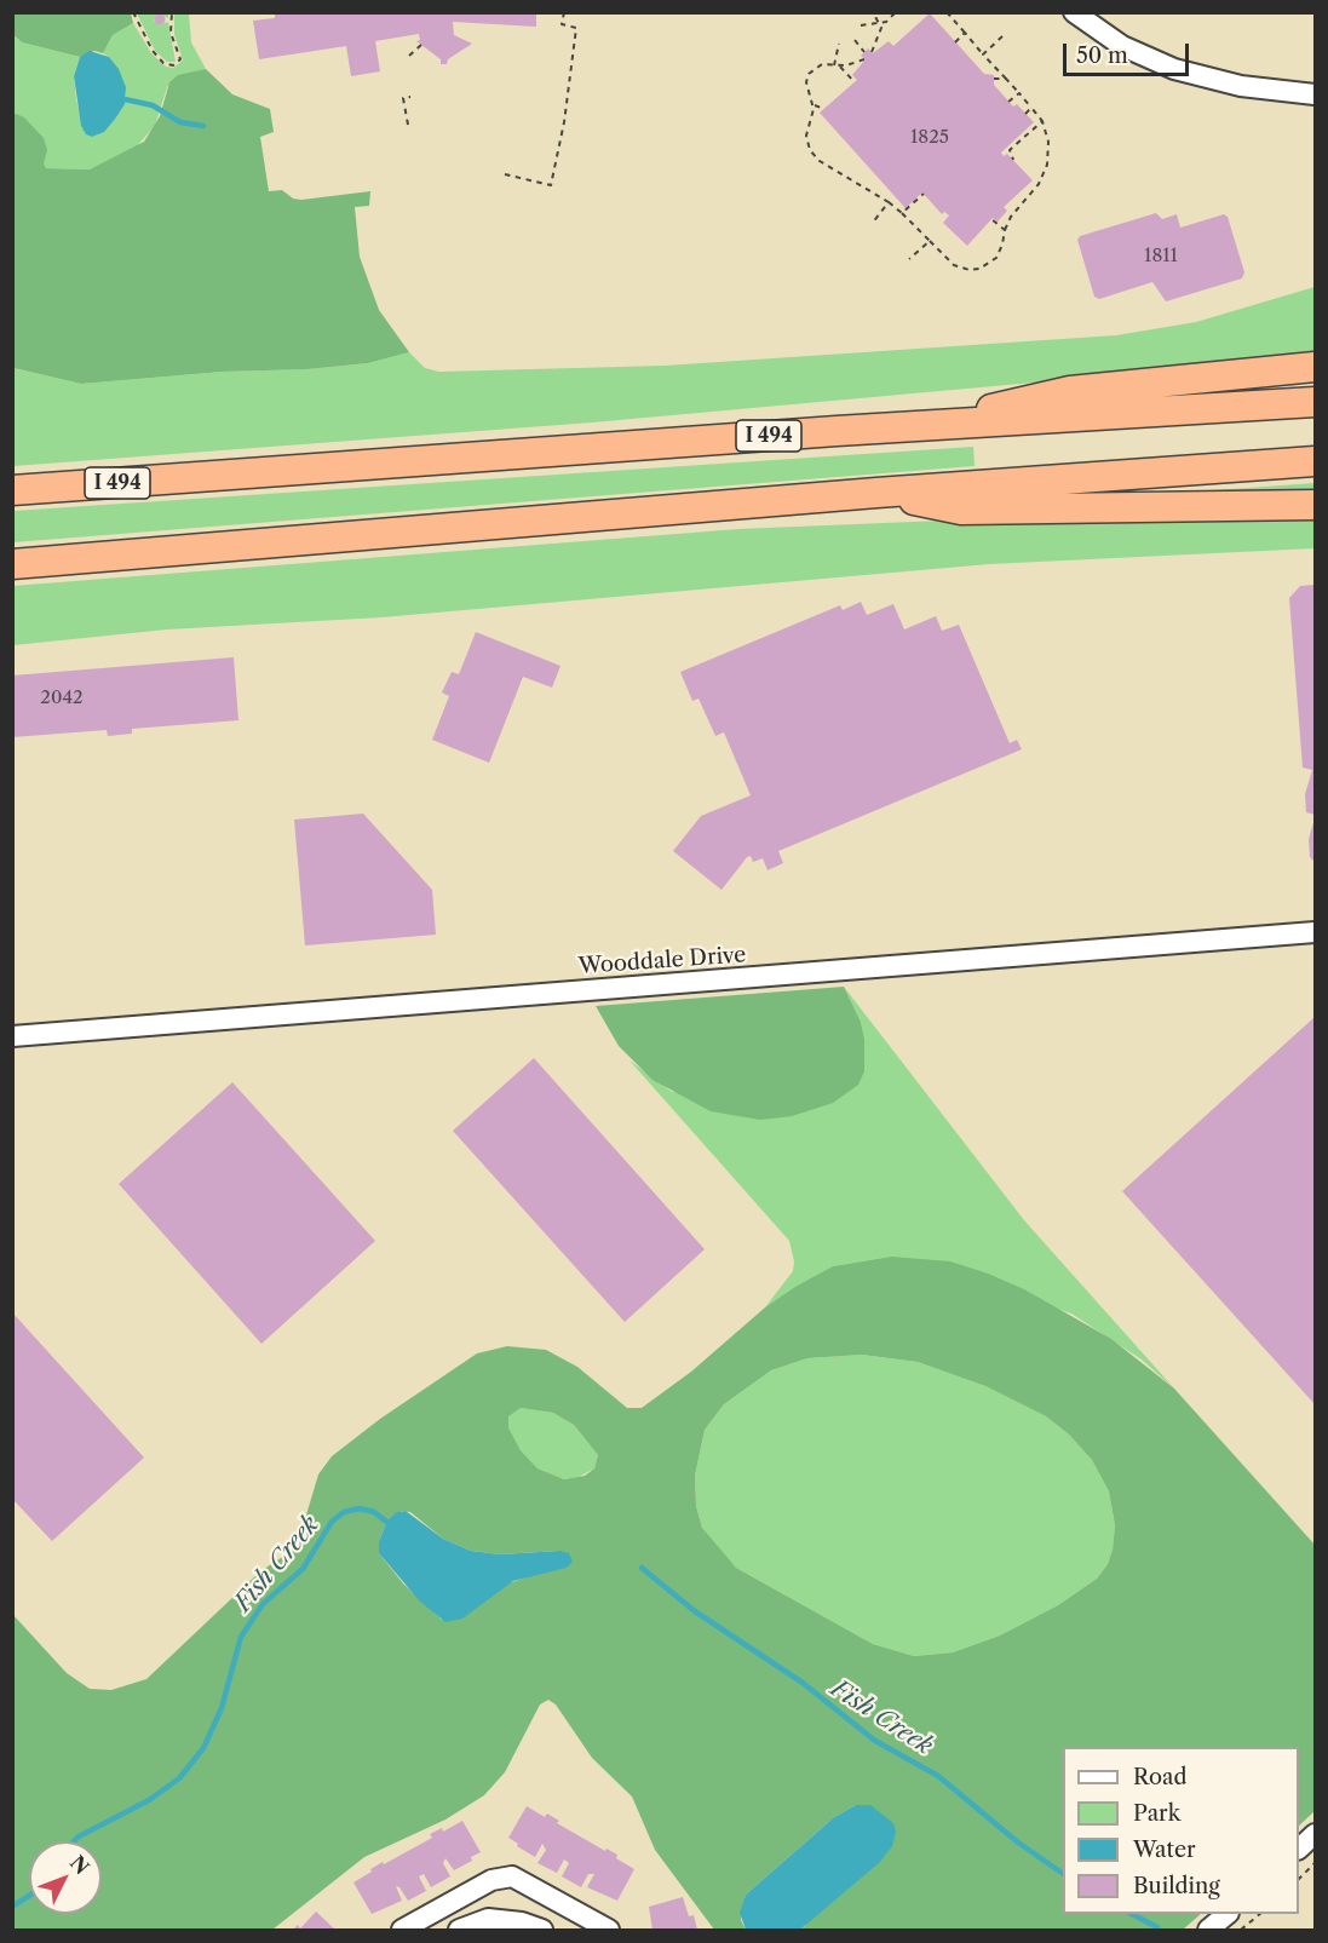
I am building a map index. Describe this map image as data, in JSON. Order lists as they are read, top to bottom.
{
  "streets": {
    "highway": ["I 494"],
    "street": ["Wooddale Drive"]
  },
  "water": ["Fish Creek"],
  "house_numbers": ["1825", "1811", "2042"],
  "legend": [
    "Road",
    "Park",
    "Water",
    "Building"
  ],
  "scale_bar": "50 m",
  "north": "top right"
}
